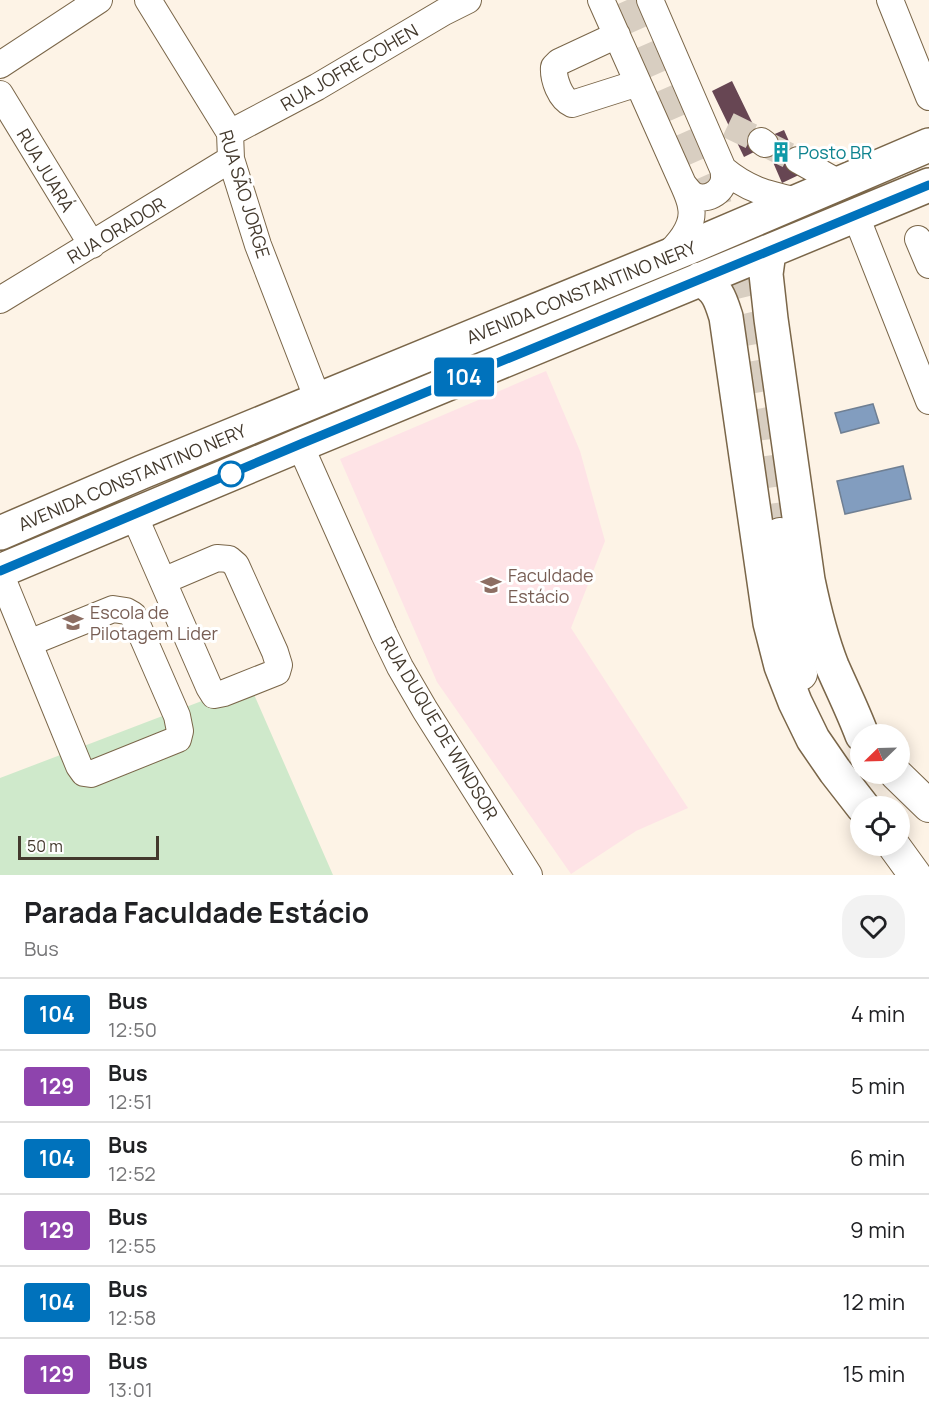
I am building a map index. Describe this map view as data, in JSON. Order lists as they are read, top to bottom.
{
  "streets": {
    "highway": ["AVENIDA CONSTANTINO NERY"],
    "street": [
      "RUA JOFRE COHEN",
      "RUA JUARÁ",
      "RUA SÃO JORGE",
      "RUA ORADOR",
      "RUA DUQUE DE WINDSOR"
    ]
  },
  "crossings": [
    ["RUA JOFRE COHEN", "RUA SÃO JORGE"],
    ["RUA JUARÁ", "RUA ORADOR"],
    ["RUA SÃO JORGE", "RUA ORADOR"],
    ["RUA SÃO JORGE", "AVENIDA CONSTANTINO NERY"],
    ["AVENIDA CONSTANTINO NERY", "RUA DUQUE DE WINDSOR"]
  ],
  "places": {
    "building": ["Posto BR"],
    "school or university": ["Faculdade Estácio", "Escola de Pilotagem Lider"]
  },
  "lines": ["bus line 104"],
  "scale_bar": "50 m",
  "north": "bottom left",
  "page": {
    "on_map": "104",
    "scale": "50 m",
    "heading": ["Parada Faculdade Estácio", "Bus"],
    "list": [
      {
        "mark": "104",
        "name": "Bus",
        "note": "12:50",
        "value": "4 min"
      },
      {
        "mark": "129",
        "name": "Bus",
        "note": "12:51",
        "value": "5 min"
      },
      {
        "mark": "104",
        "name": "Bus",
        "note": "12:52",
        "value": "6 min"
      },
      {
        "mark": "129",
        "name": "Bus",
        "note": "12:55",
        "value": "9 min"
      },
      {
        "mark": "104",
        "name": "Bus",
        "note": "12:58",
        "value": "12 min"
      },
      {
        "mark": "129",
        "name": "Bus",
        "note": "13:01",
        "value": "15 min"
      }
    ]
  }
}
